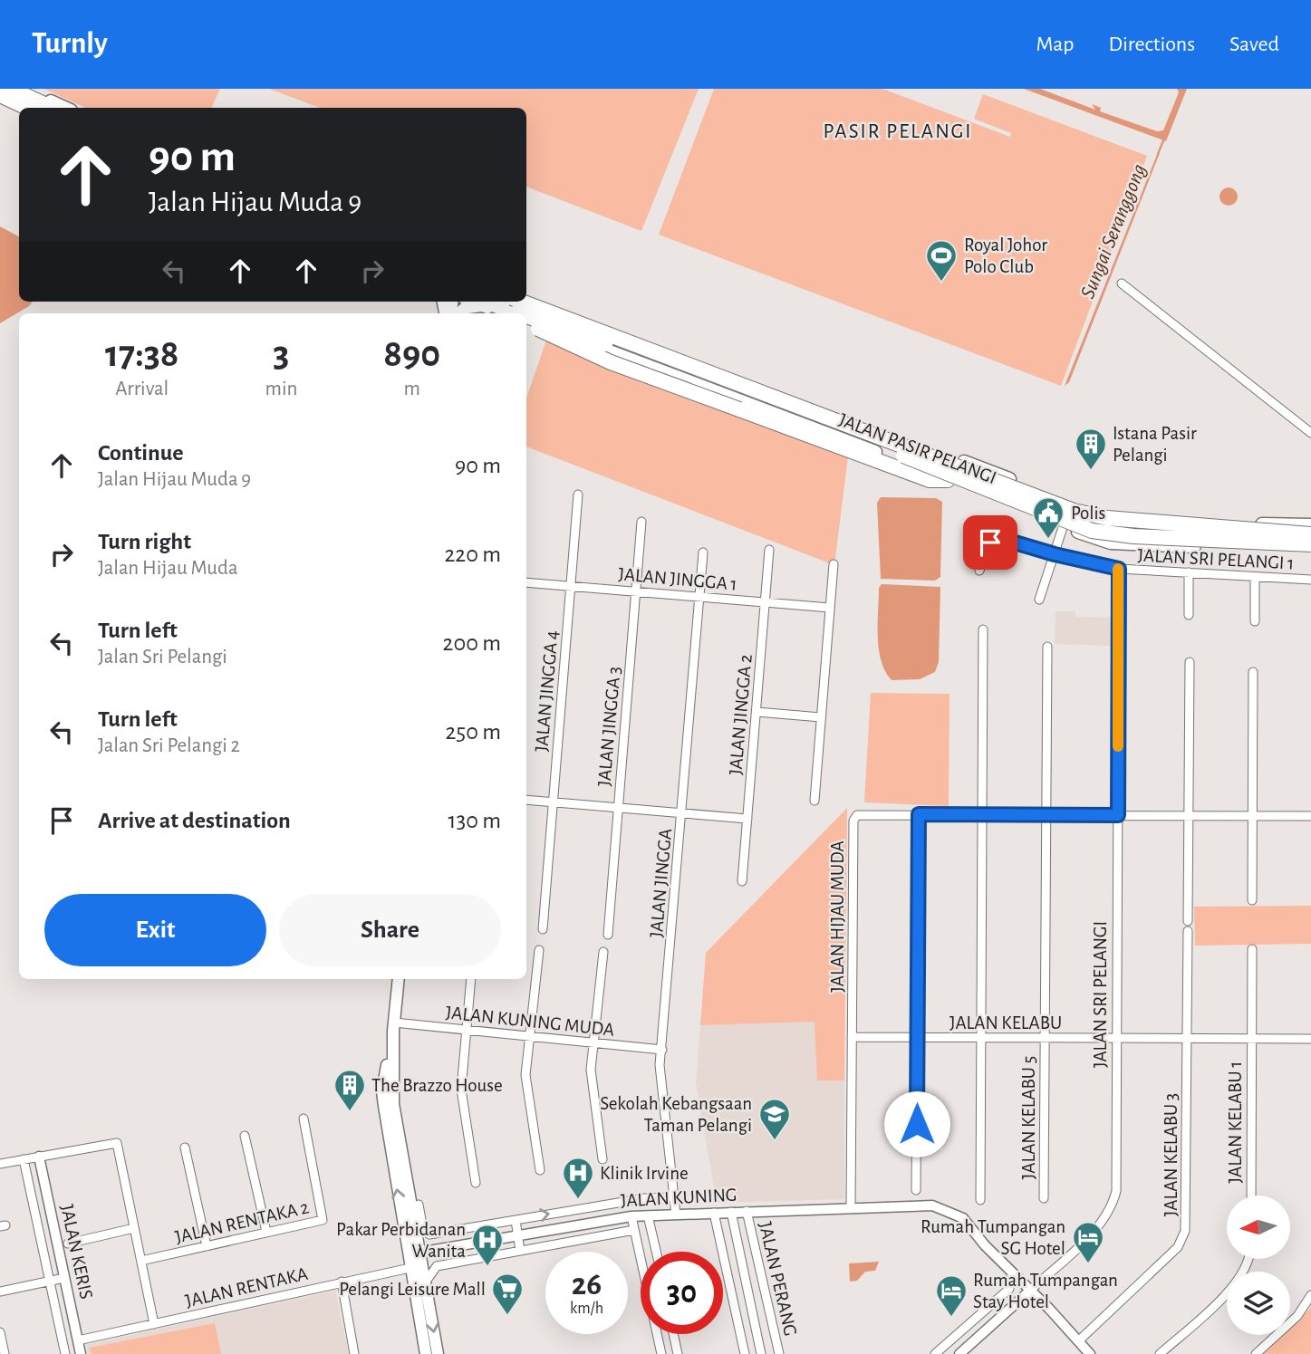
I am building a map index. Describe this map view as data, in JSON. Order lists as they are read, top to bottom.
{
  "streets": {
    "main road": ["JALAN PASIR PELANGI"],
    "street": [
      "JALAN SRI PELANGI 1",
      "JALAN JINGGA 1",
      "JALAN JINGGA 4",
      "JALAN JINGGA 2",
      "JALAN JINGGA 3",
      "JALAN JINGGA",
      "JALAN HIJAU MUDA",
      "JALAN SRI PELANGI",
      "JALAN KUNING MUDA",
      "JALAN KELABU",
      "JALAN KELABU 5",
      "JALAN KELABU 1",
      "JALAN KELABU 3",
      "JALAN KUNING",
      "JALAN RENTAKA 2",
      "JALAN KERIS",
      "JALAN PERANG",
      "JALAN RENTAKA"
    ]
  },
  "crossings": [
    ["JALAN SRI PELANGI 1", "JALAN SRI PELANGI"],
    ["JALAN JINGGA 1", "JALAN JINGGA 4"],
    ["JALAN JINGGA 1", "JALAN JINGGA 2"],
    ["JALAN JINGGA 1", "JALAN JINGGA 3"],
    ["JALAN JINGGA 1", "JALAN JINGGA"],
    ["JALAN JINGGA", "JALAN KUNING MUDA"],
    ["JALAN JINGGA", "JALAN KUNING"],
    ["JALAN HIJAU MUDA", "JALAN SRI PELANGI"],
    ["JALAN HIJAU MUDA", "JALAN KELABU"],
    ["JALAN HIJAU MUDA", "JALAN KELABU 5"],
    ["JALAN HIJAU MUDA", "JALAN KUNING"],
    ["JALAN SRI PELANGI", "JALAN KELABU"],
    ["JALAN SRI PELANGI", "JALAN KUNING"],
    ["JALAN KELABU", "JALAN KELABU 5"],
    ["JALAN KELABU", "JALAN KELABU 1"],
    ["JALAN KELABU", "JALAN KELABU 3"],
    ["JALAN KELABU 3", "JALAN KUNING"],
    ["JALAN KUNING", "JALAN PERANG"],
    ["JALAN KERIS", "JALAN RENTAKA"]
  ],
  "districts": ["PASIR PELANGI"],
  "water": ["Sungai Seranggong"],
  "places": {
    "sports": ["Royal Johor Polo Club"],
    "building": ["Istana Pasir Pelangi", "The Brazzo House"],
    "public building": ["Polis"],
    "school or university": ["Sekolah Kebangsaan Taman Pelangi"],
    "hospital": ["Klinik Irvine", "Pakar Perbidanan Wanita"],
    "hotel": ["Rumah Tumpangan SG Hotel", "Rumah Tumpangan Stay Hotel"],
    "supermarket": ["Pelangi Leisure Mall"]
  },
  "north": "left",
  "page": {
    "header": "Turnly",
    "nav": ["Map", "Directions", "Saved"],
    "turn": ["90 m", "Jalan Hijau Muda 9"],
    "eta": [
      "17:38",
      "Arrival",
      "3",
      "min",
      "890",
      "m"
    ],
    "list": [
      {
        "name": "Continue",
        "note": "Jalan Hijau Muda 9",
        "value": "90 m"
      },
      {
        "name": "Turn right",
        "note": "Jalan Hijau Muda",
        "value": "220 m"
      },
      {
        "name": "Turn left",
        "note": "Jalan Sri Pelangi",
        "value": "200 m"
      },
      {
        "name": "Turn left",
        "note": "Jalan Sri Pelangi 2",
        "value": "250 m"
      },
      {
        "name": "Arrive at destination",
        "value": "130 m"
      }
    ],
    "buttons": ["Exit", "Share"],
    "speed": "26 km/h",
    "limit": "30"
  }
}
